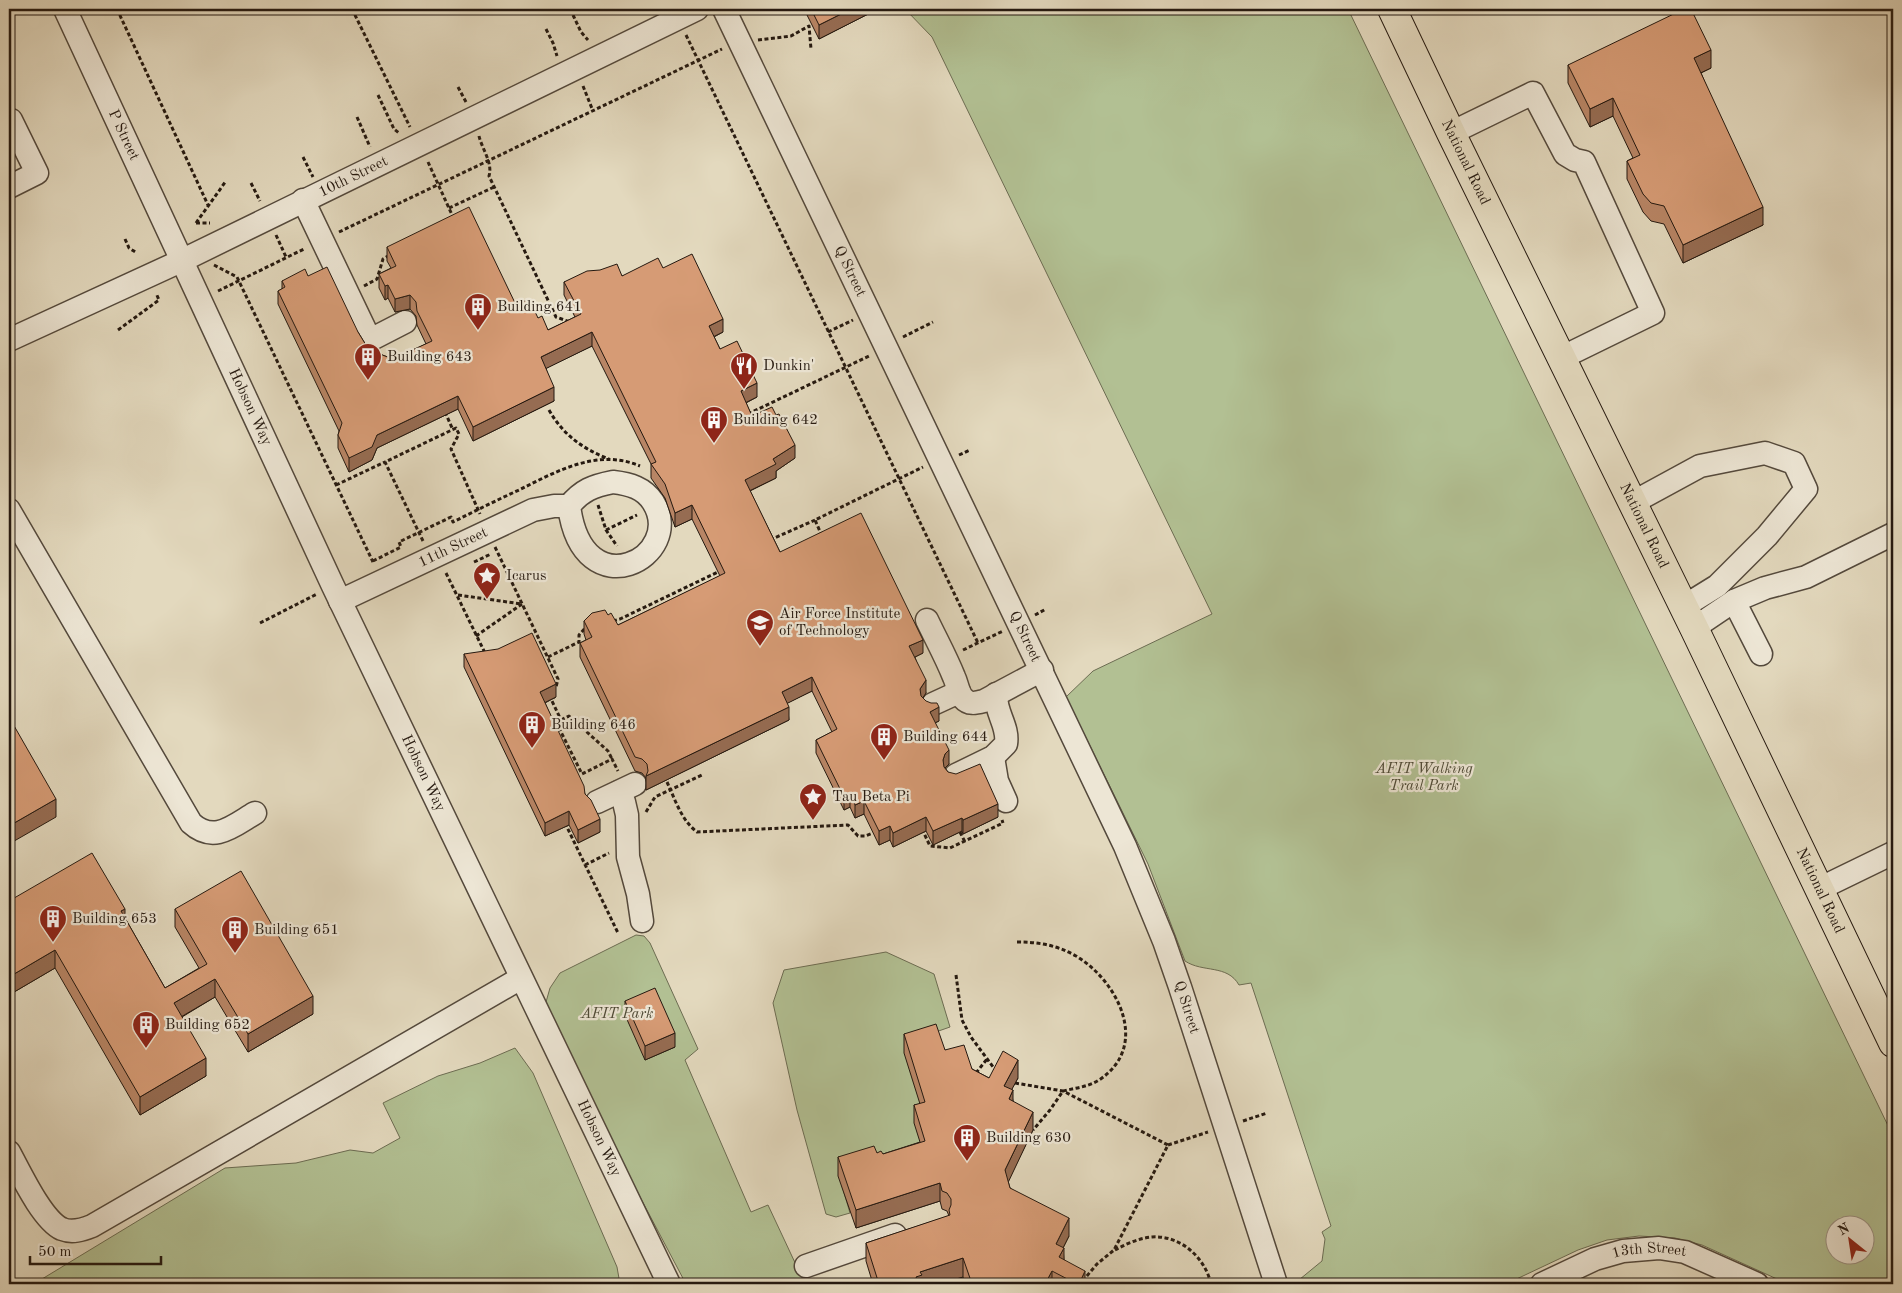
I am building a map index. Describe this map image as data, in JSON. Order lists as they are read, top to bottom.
{
  "streets": {
    "main road": ["National Road"],
    "street": [
      "P Street",
      "10th Street",
      "Q Street",
      "Hobson Way",
      "11th Street",
      "13th Street"
    ]
  },
  "crossings": [
    ["P Street", "10th Street"],
    ["P Street", "Hobson Way"],
    ["10th Street", "Hobson Way"],
    ["Hobson Way", "11th Street"]
  ],
  "parks": ["AFIT Walking Trail Park", "AFIT Park"],
  "places": {
    "building": [
      "Building 641",
      "Building 643",
      "Building 642",
      "Building 646",
      "Building 644",
      "Building 653",
      "Building 651",
      "Building 652",
      "Building 630"
    ],
    "restaurant": ["Dunkin'"],
    "place": ["Icarus", "Tau Beta Pi"],
    "school or university": ["Air Force Institute of Technology"]
  },
  "scale_bar": "50 m",
  "north": "top left"
}
